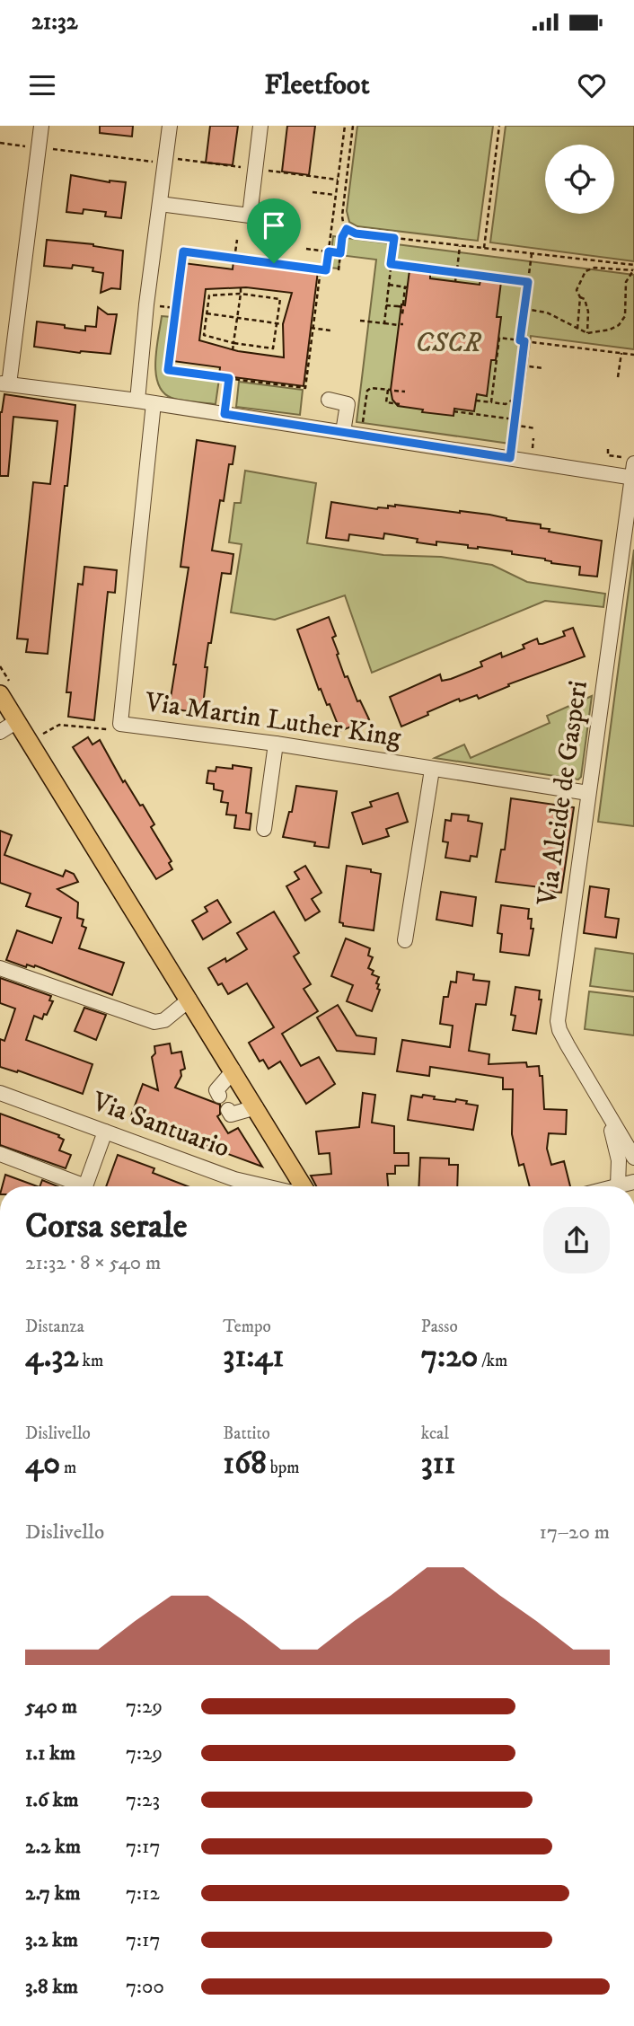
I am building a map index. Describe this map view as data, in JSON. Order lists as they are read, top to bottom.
{
  "streets": {
    "street": ["Via Martin Luther King", "Via Alcide de Gasperi", "Via Santuario"]
  },
  "crossings": [
    ["Via Martin Luther King", "Via Alcide de Gasperi"]
  ],
  "parks": ["CSCR"],
  "page": {
    "status": "21:32",
    "header": "Fleetfoot",
    "heading": ["Corsa serale", "21:32 · 8 × 540 m"],
    "stats": [
      ["Distanza", "4.32 km"],
      ["Tempo", "31:41"],
      ["Passo", "7:20 /km"],
      ["Dislivello", "40 m"],
      ["Battito", "168 bpm"],
      ["kcal", "311"]
    ],
    "chart": ["Dislivello", "17–20 m"],
    "list": [
      {
        "name": "540 m",
        "note": "7:29"
      },
      {
        "name": "1.1 km",
        "note": "7:29"
      },
      {
        "name": "1.6 km",
        "note": "7:23"
      },
      {
        "name": "2.2 km",
        "note": "7:17"
      },
      {
        "name": "2.7 km",
        "note": "7:12"
      },
      {
        "name": "3.2 km",
        "note": "7:17"
      },
      {
        "name": "3.8 km",
        "note": "7:00"
      }
    ]
  }
}
